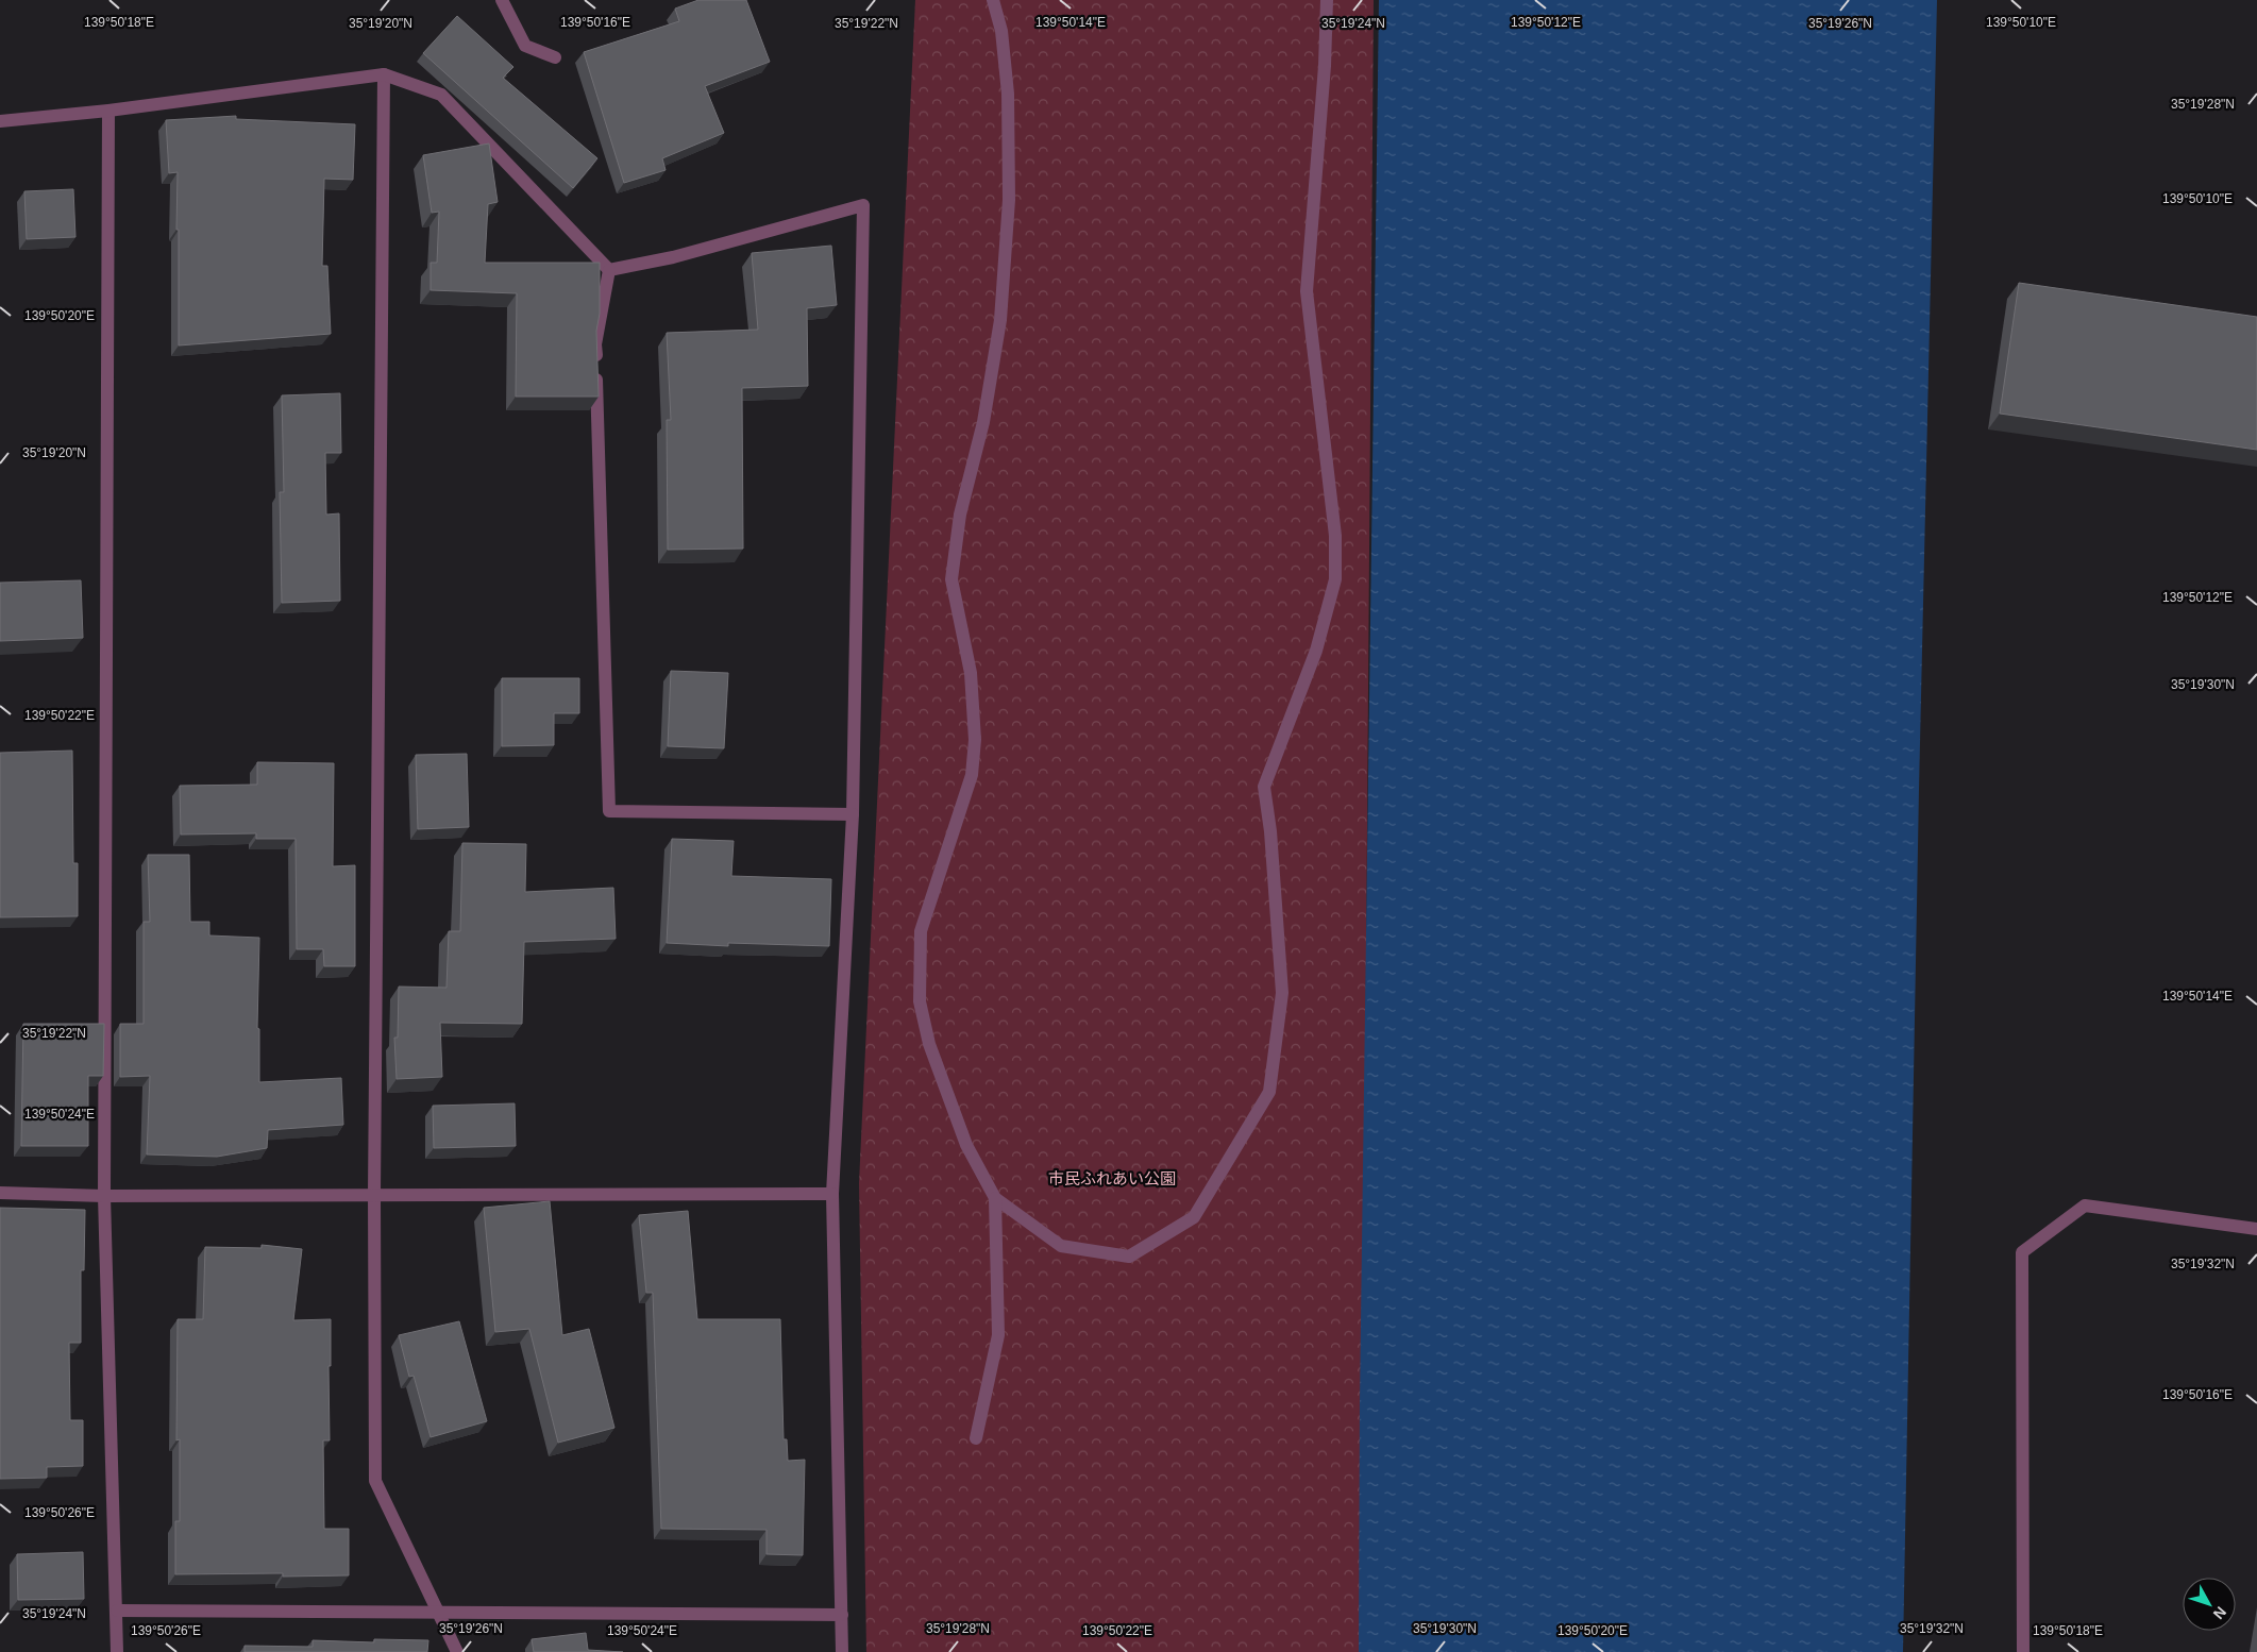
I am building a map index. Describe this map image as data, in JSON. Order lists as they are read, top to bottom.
{
  "parks": ["市民ふれあい公園"],
  "north": "bottom right",
  "coordinates": [
    "139°50'18\"E",
    "139°50'16\"E",
    "139°50'12\"E",
    "139°50'10\"E",
    "139°50'14\"E",
    "35°19'20\"N",
    "35°19'22\"N",
    "35°19'24\"N",
    "35°19'26\"N",
    "35°19'28\"N",
    "139°50'20\"E",
    "35°19'30\"N",
    "139°50'22\"E",
    "139°50'24\"E",
    "35°19'32\"N",
    "139°50'26\"E"
  ]
}
